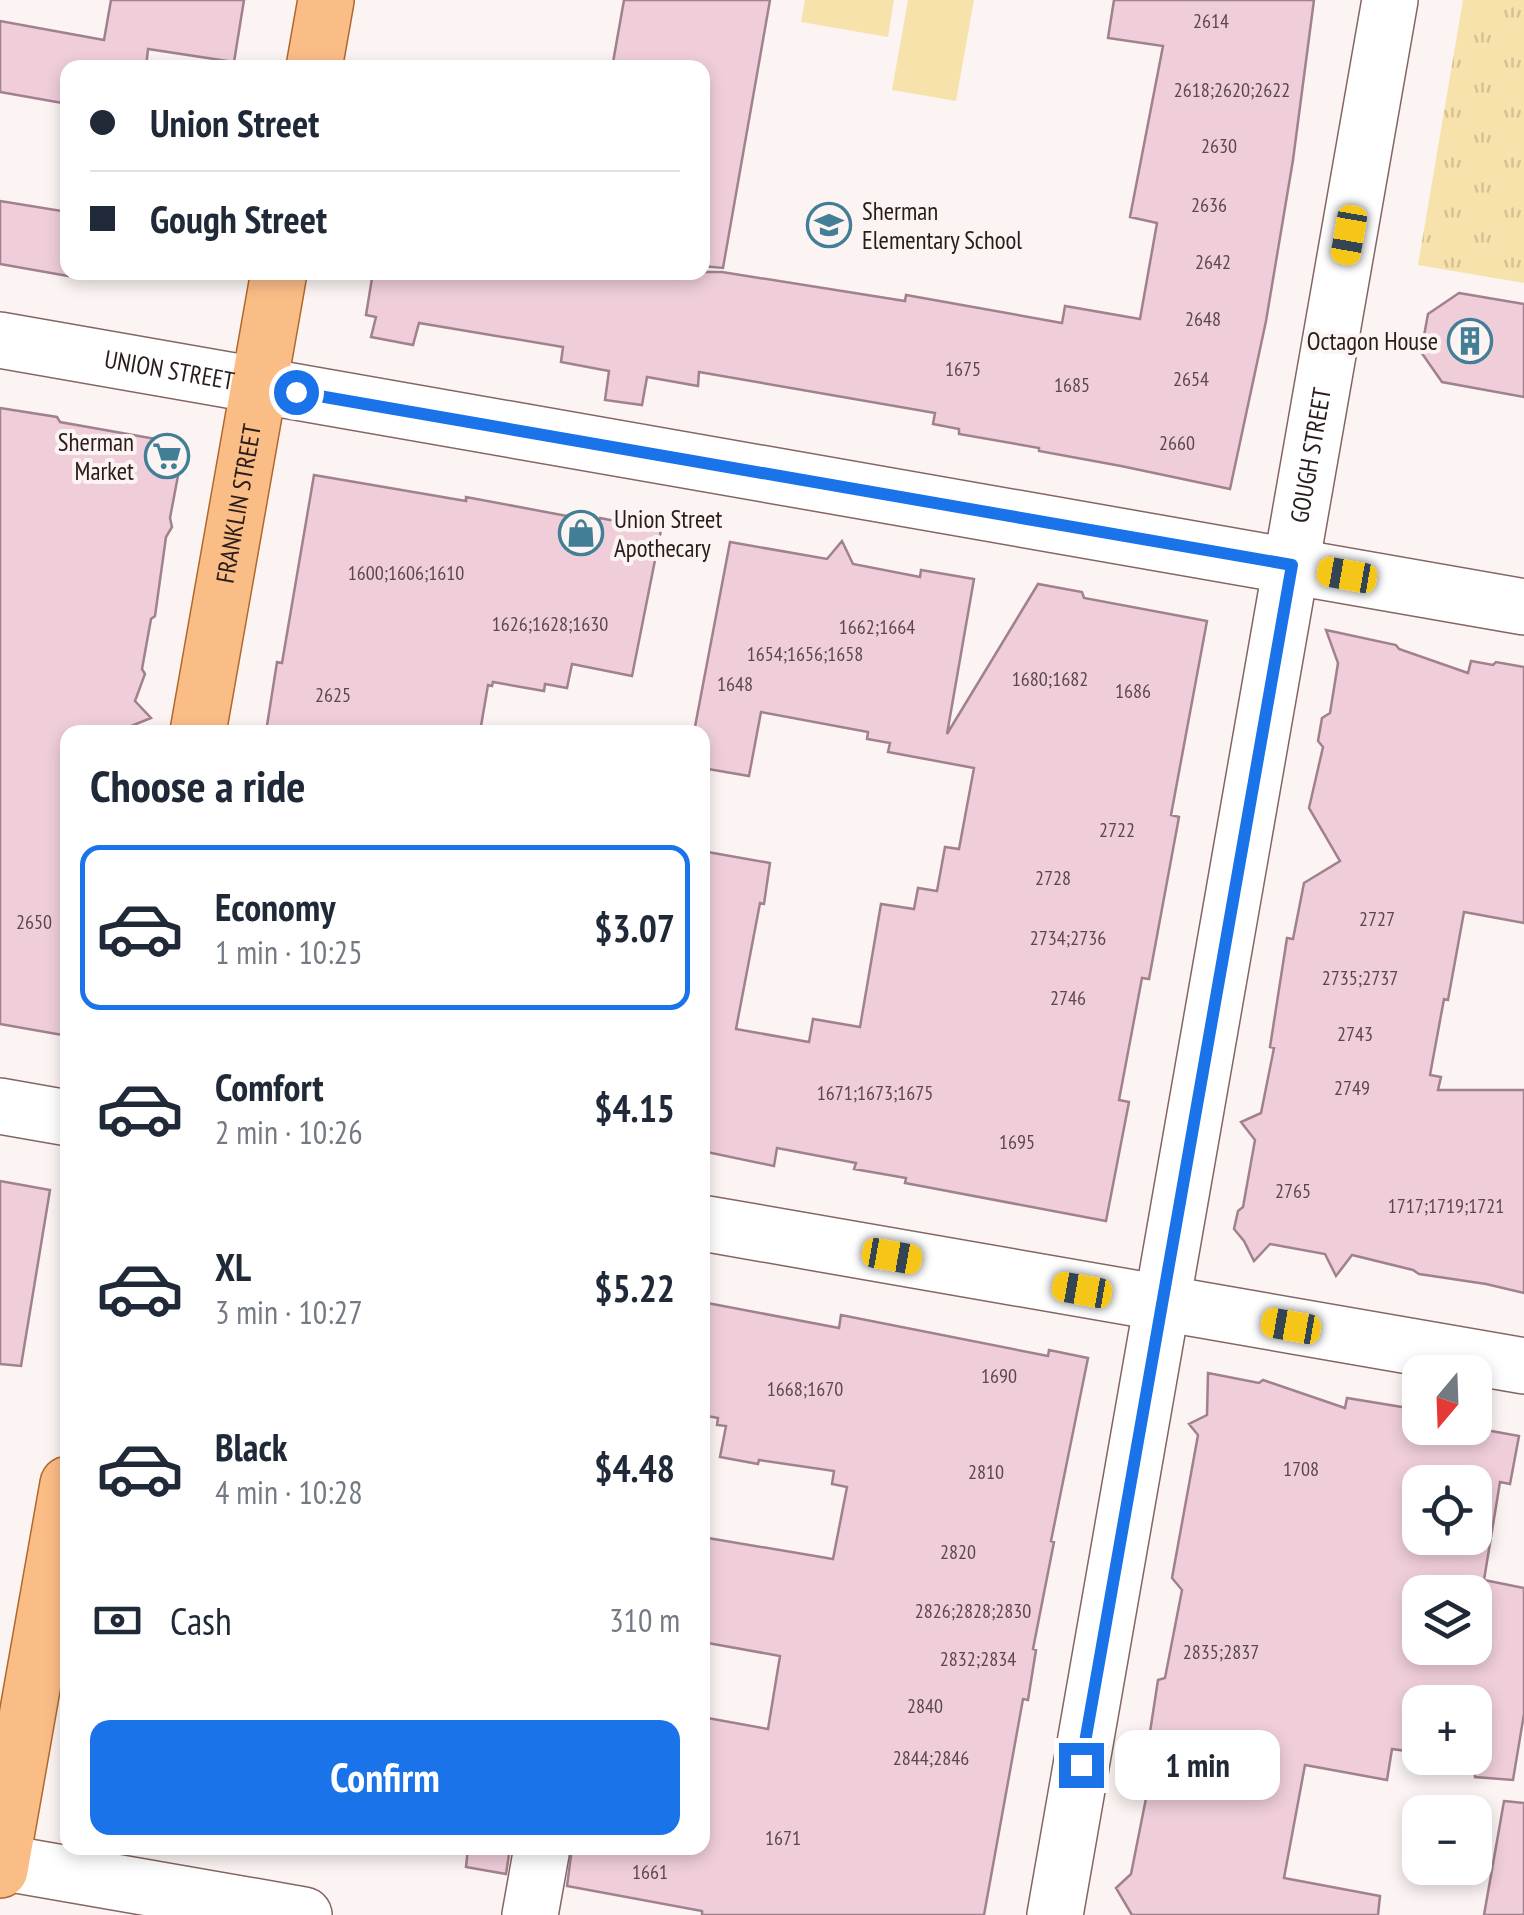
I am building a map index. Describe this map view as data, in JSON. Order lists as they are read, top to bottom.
{
  "streets": {
    "main road": ["FRANKLIN STREET"],
    "street": ["UNION STREET", "GOUGH STREET"]
  },
  "crossings": [
    ["UNION STREET", "GOUGH STREET"],
    ["UNION STREET", "FRANKLIN STREET"]
  ],
  "places": {
    "school or university": ["Sherman Elementary School"],
    "building": ["Octagon House"],
    "supermarket": ["Sherman Market"],
    "shop": ["Union Street Apothecary"]
  },
  "house_numbers": [
    "2614",
    "2618;2620;2622",
    "2630",
    "2636",
    "2642",
    "2648",
    "1675",
    "2654",
    "1685",
    "2660",
    "1600;1606;1610",
    "1626;1628;1630",
    "1662;1664",
    "1654;1656;1658",
    "1680;1682",
    "1648",
    "1686",
    "2625",
    "2722",
    "2728",
    "2727",
    "2650",
    "2734;2736",
    "2735;2737",
    "2746",
    "2743",
    "2749",
    "1671;1673;1675",
    "1695",
    "2765",
    "1717;1719;1721",
    "1690",
    "1668;1670",
    "1708",
    "2810",
    "2820",
    "2826;2828;2830",
    "2835;2837",
    "2832;2834",
    "2840",
    "2844;2846",
    "1671",
    "1661"
  ],
  "north": "bottom",
  "page": {
    "banner": ["Union Street", "Gough Street"],
    "heading": "Choose a ride",
    "list": [
      {
        "name": "Economy",
        "note": "1 min · 10:25",
        "value": "$3.07"
      },
      {
        "name": "Comfort",
        "note": "2 min · 10:26",
        "value": "$4.15"
      },
      {
        "name": "XL",
        "note": "3 min · 10:27",
        "value": "$5.22"
      },
      {
        "name": "Black",
        "note": "4 min · 10:28",
        "value": "$4.48"
      }
    ],
    "map_buttons": ["+", "−"],
    "pay": ["Cash", "310 m"],
    "buttons": "Confirm",
    "bubble": "1 min"
  }
}
